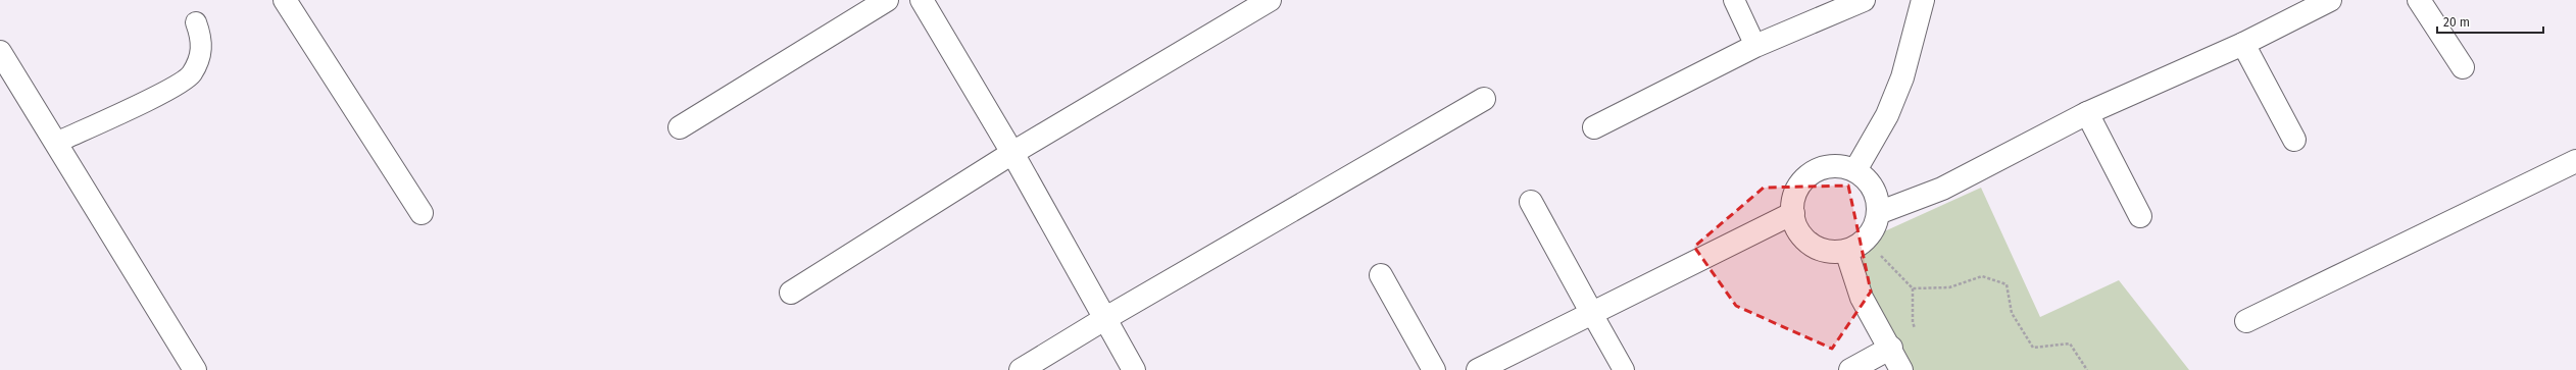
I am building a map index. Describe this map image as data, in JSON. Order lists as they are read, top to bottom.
{
  "scale_bar": "20 m"
}
